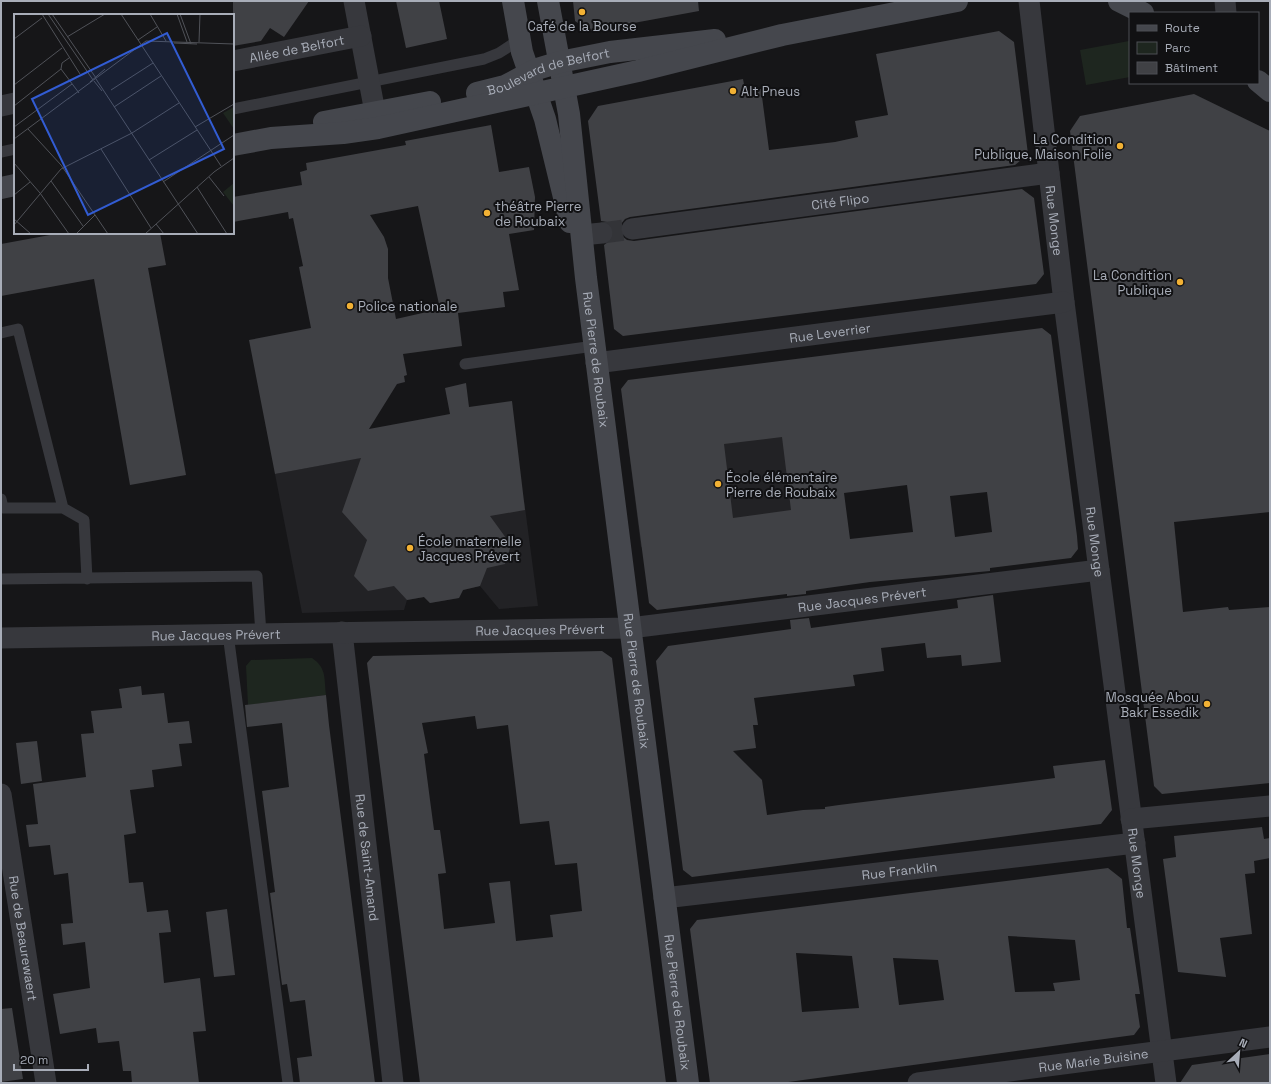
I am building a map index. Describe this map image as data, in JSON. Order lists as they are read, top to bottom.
{
  "streets": {
    "main road": ["Boulevard de Belfort", "Rue Pierre de Roubaix"],
    "street": [
      "Allée de Belfort",
      "Cité Flipo",
      "Rue Monge",
      "Rue Leverrier",
      "Rue Jacques Prévert",
      "Rue de Saint-Amand",
      "Rue Franklin",
      "Rue de Beaurewaert",
      "Rue Marie Buisine"
    ]
  },
  "crossings": [
    ["Boulevard de Belfort", "Rue Pierre de Roubaix"],
    ["Cité Flipo", "Rue Monge"],
    ["Rue Monge", "Rue Leverrier"],
    ["Rue Monge", "Rue Jacques Prévert"],
    ["Rue Monge", "Rue Franklin"],
    ["Rue Monge", "Rue Marie Buisine"],
    ["Rue Leverrier", "Rue Pierre de Roubaix"],
    ["Rue Pierre de Roubaix", "Rue Jacques Prévert"],
    ["Rue Pierre de Roubaix", "Rue Franklin"],
    ["Rue Jacques Prévert", "Rue de Saint-Amand"]
  ],
  "places": [
    "Café de la Bourse",
    "Alt Pneus",
    "La Condition Publique, Maison Folie",
    "théâtre Pierre de Roubaix",
    "La Condition Publique",
    "Police nationale",
    "École élémentaire Pierre de Roubaix",
    "École maternelle Jacques Prévert",
    "Mosquée Abou Bakr Essedik"
  ],
  "legend": ["Route", "Parc", "Bâtiment"],
  "scale_bar": "20 m",
  "north": "top right"
}
